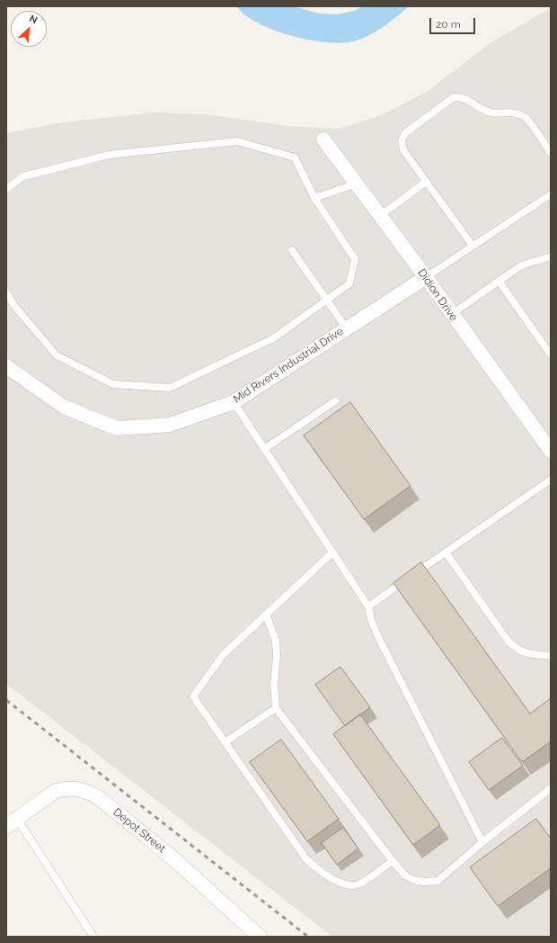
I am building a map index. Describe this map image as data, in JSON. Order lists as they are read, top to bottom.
{
  "streets": {
    "street": ["Didion Drive", "Mid Rivers Industrial Drive", "Depot Street"]
  },
  "crossings": [
    ["Didion Drive", "Mid Rivers Industrial Drive"]
  ],
  "scale_bar": "20 m",
  "north": "top right"
}
